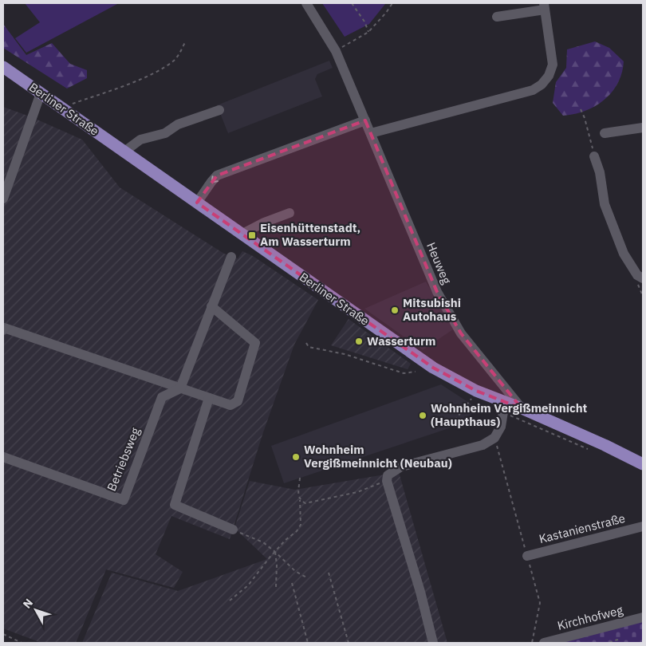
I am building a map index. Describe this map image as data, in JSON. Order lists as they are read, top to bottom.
{
  "streets": {
    "main road": ["Berliner Straße"],
    "street": [
      "Heuweg",
      "Betriebsweg",
      "Kastanienstraße",
      "Kirchhofweg"
    ]
  },
  "crossings": [
    ["Berliner Straße", "Heuweg"]
  ],
  "places": {
    "transit": ["Eisenhüttenstadt, Am Wasserturm"],
    "other": [
      "Mitsubishi Autohaus",
      "Wasserturm",
      "Wohnheim Vergißmeinnicht (Haupthaus)",
      "Wohnheim Vergißmeinnicht (Neubau)"
    ]
  },
  "north": "top left"
}
